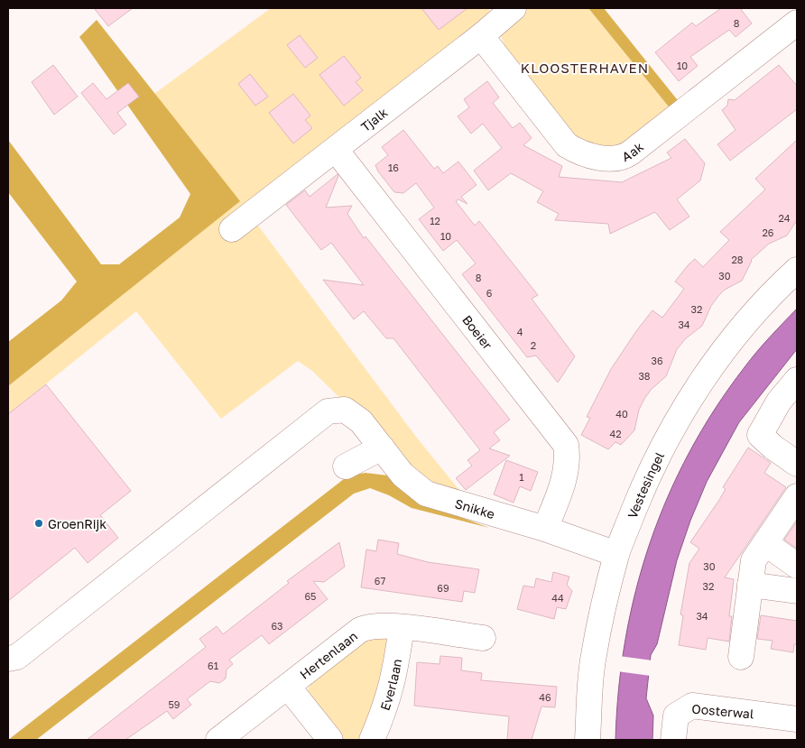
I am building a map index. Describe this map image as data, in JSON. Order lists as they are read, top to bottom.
{
  "streets": {
    "street": [
      "Tjalk",
      "Aak",
      "Boeier",
      "Vestesingel",
      "Snikke",
      "Hertenlaan",
      "Everlaan",
      "Oosterwal"
    ]
  },
  "crossings": [
    ["Tjalk", "Aak"],
    ["Tjalk", "Boeier"],
    ["Boeier", "Snikke"],
    ["Vestesingel", "Snikke"],
    ["Hertenlaan", "Everlaan"]
  ],
  "districts": ["KLOOSTERHAVEN"],
  "places": ["GroenRijk"],
  "house_numbers": [
    "8",
    "10",
    "16",
    "24",
    "12",
    "26",
    "10",
    "28",
    "30",
    "8",
    "6",
    "32",
    "34",
    "4",
    "2",
    "36",
    "38",
    "40",
    "42",
    "1",
    "30",
    "67",
    "32",
    "69",
    "65",
    "44",
    "34",
    "63",
    "61",
    "46",
    "59"
  ]
}
